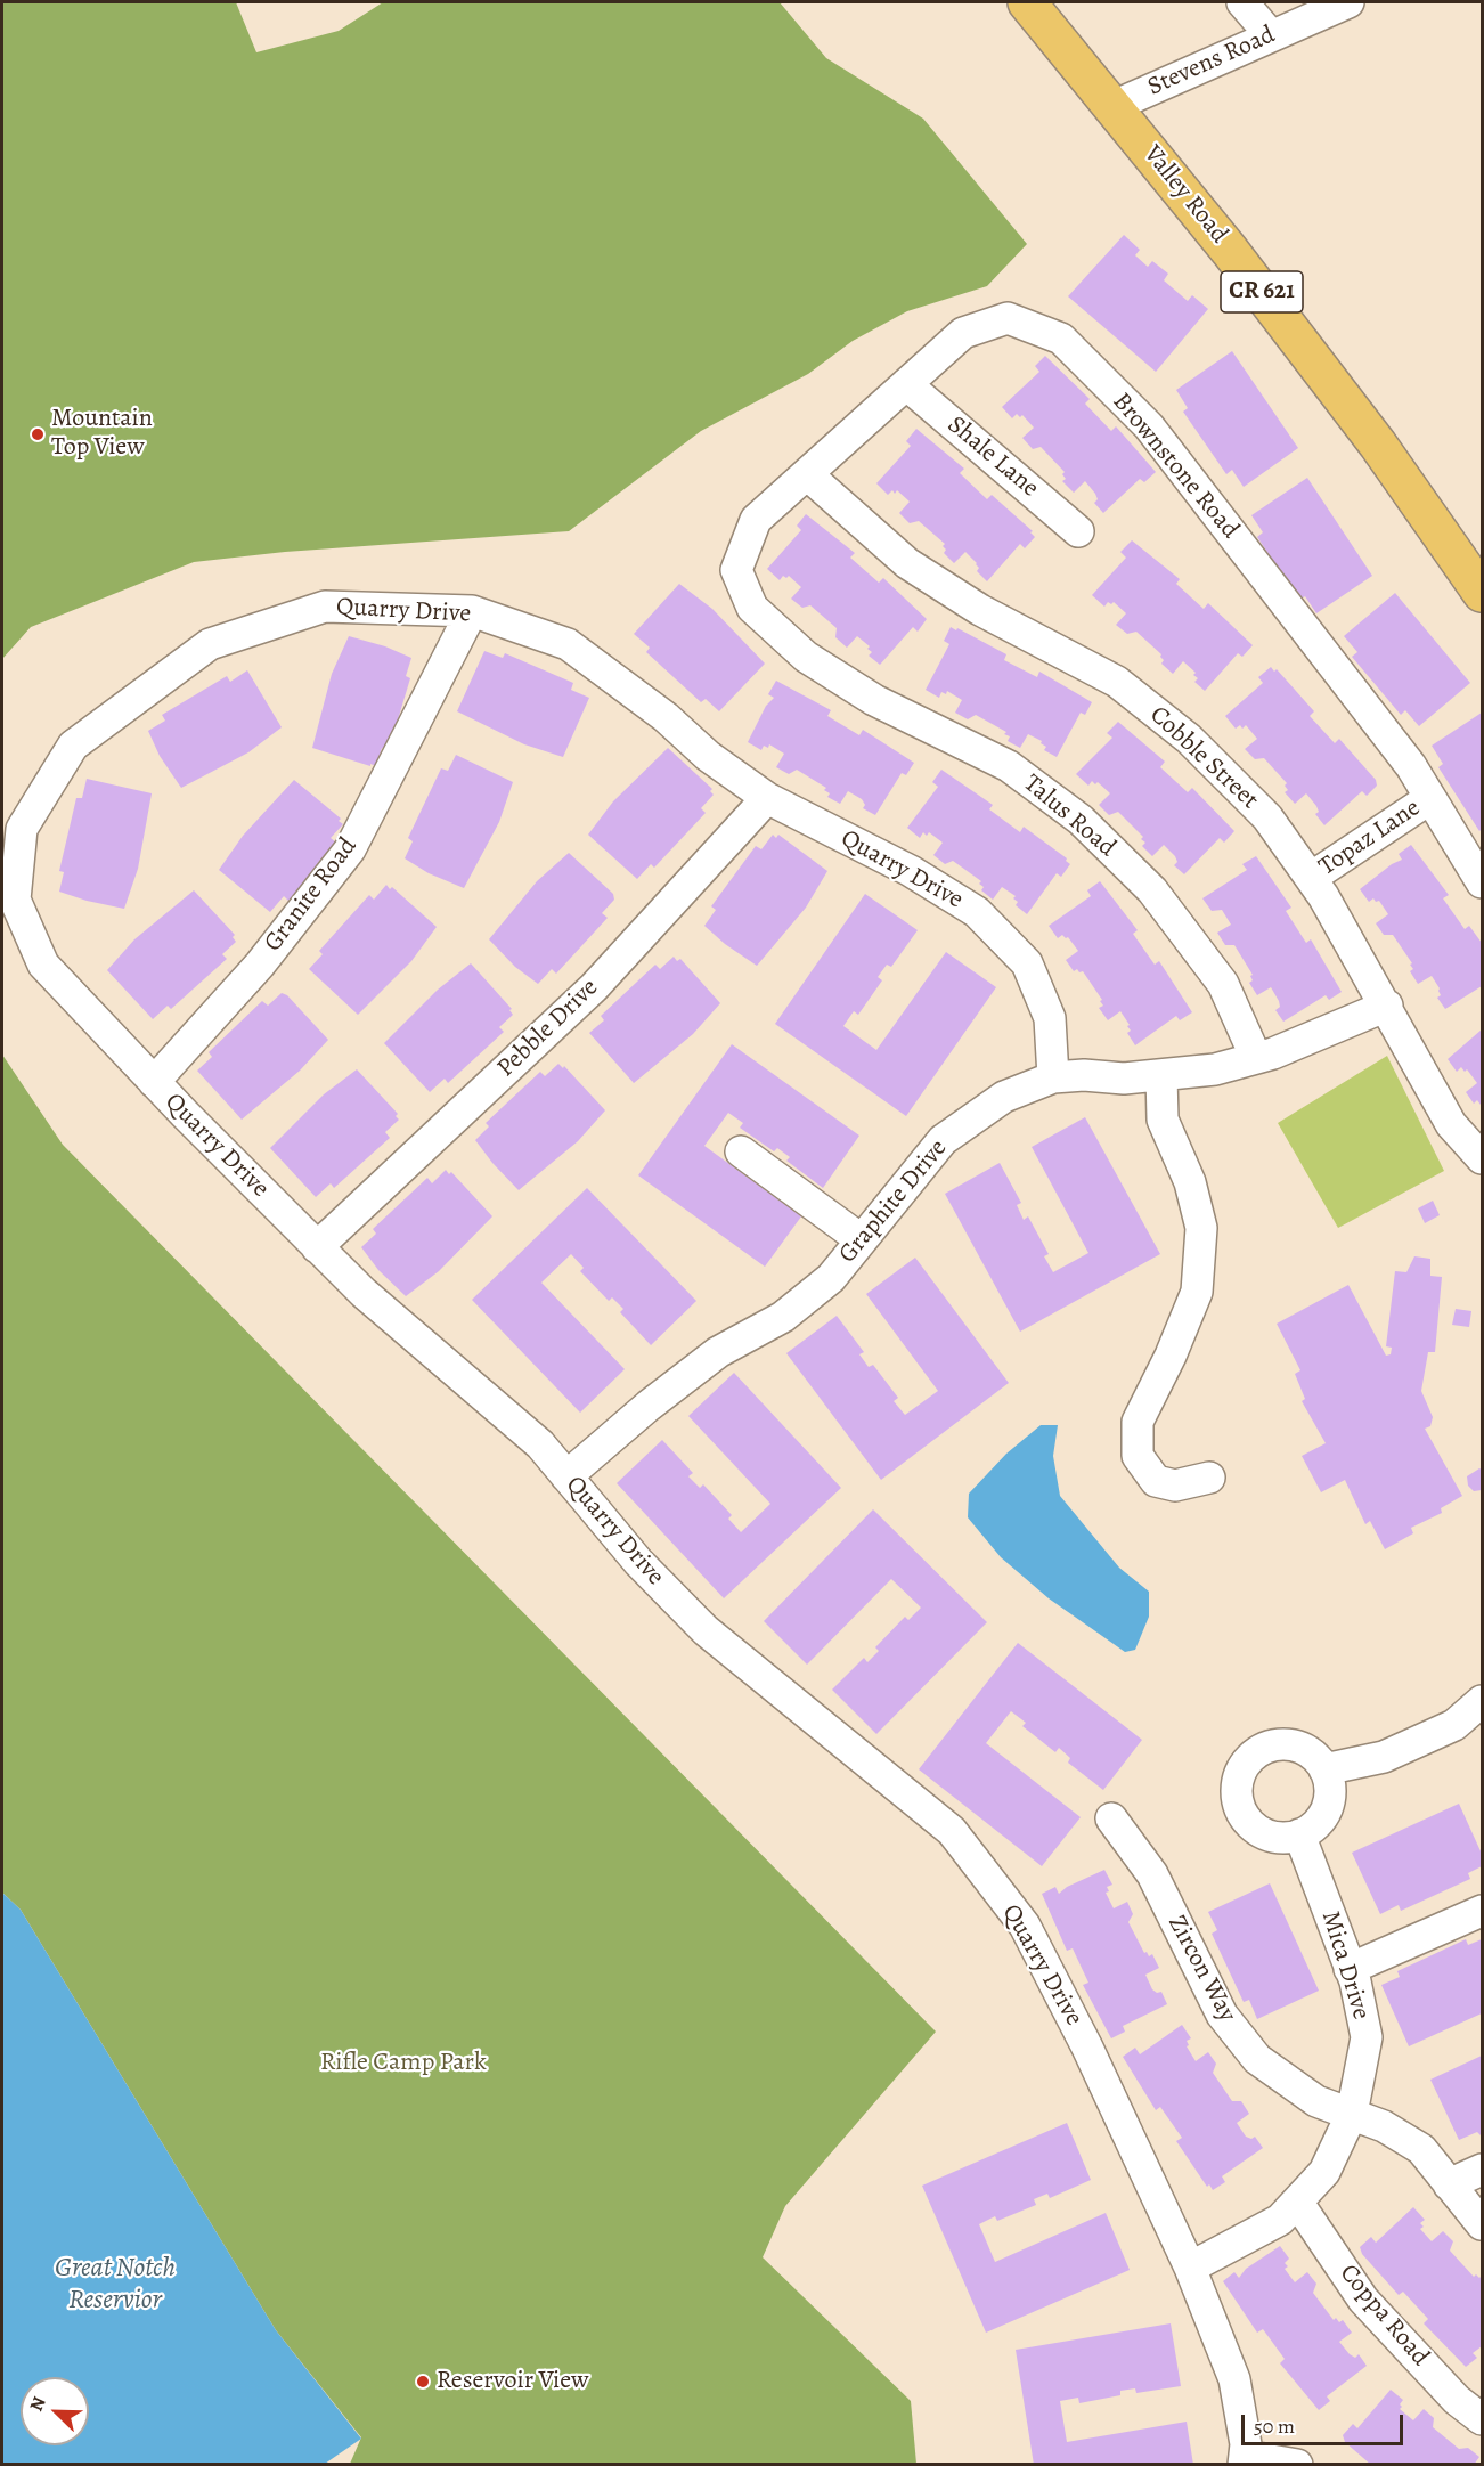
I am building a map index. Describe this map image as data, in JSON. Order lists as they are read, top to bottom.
{
  "streets": {
    "main road": ["Valley Road", "CR 621"],
    "street": [
      "Stevens Road",
      "Shale Lane",
      "Brownstone Road",
      "Quarry Drive",
      "Cobble Street",
      "Talus Road",
      "Topaz Lane",
      "Granite Road",
      "Pebble Drive",
      "Graphite Drive",
      "Mica Drive",
      "Zircon Way",
      "Coppa Road"
    ]
  },
  "crossings": [
    ["Stevens Road", "Valley Road"],
    ["Shale Lane", "Brownstone Road"],
    ["Brownstone Road", "Cobble Street"],
    ["Brownstone Road", "Talus Road"],
    ["Brownstone Road", "Topaz Lane"],
    ["Quarry Drive", "Granite Road"],
    ["Quarry Drive", "Pebble Drive"],
    ["Quarry Drive", "Graphite Drive"],
    ["Quarry Drive", "Mica Drive"],
    ["Cobble Street", "Topaz Lane"],
    ["Cobble Street", "Graphite Drive"],
    ["Talus Road", "Graphite Drive"],
    ["Mica Drive", "Zircon Way"],
    ["Mica Drive", "Coppa Road"]
  ],
  "water": ["Great Notch Reservior"],
  "parks": ["Rifle Camp Park"],
  "places": ["Mountain Top View", "Reservoir View"],
  "scale_bar": "50 m",
  "north": "top left"
}
